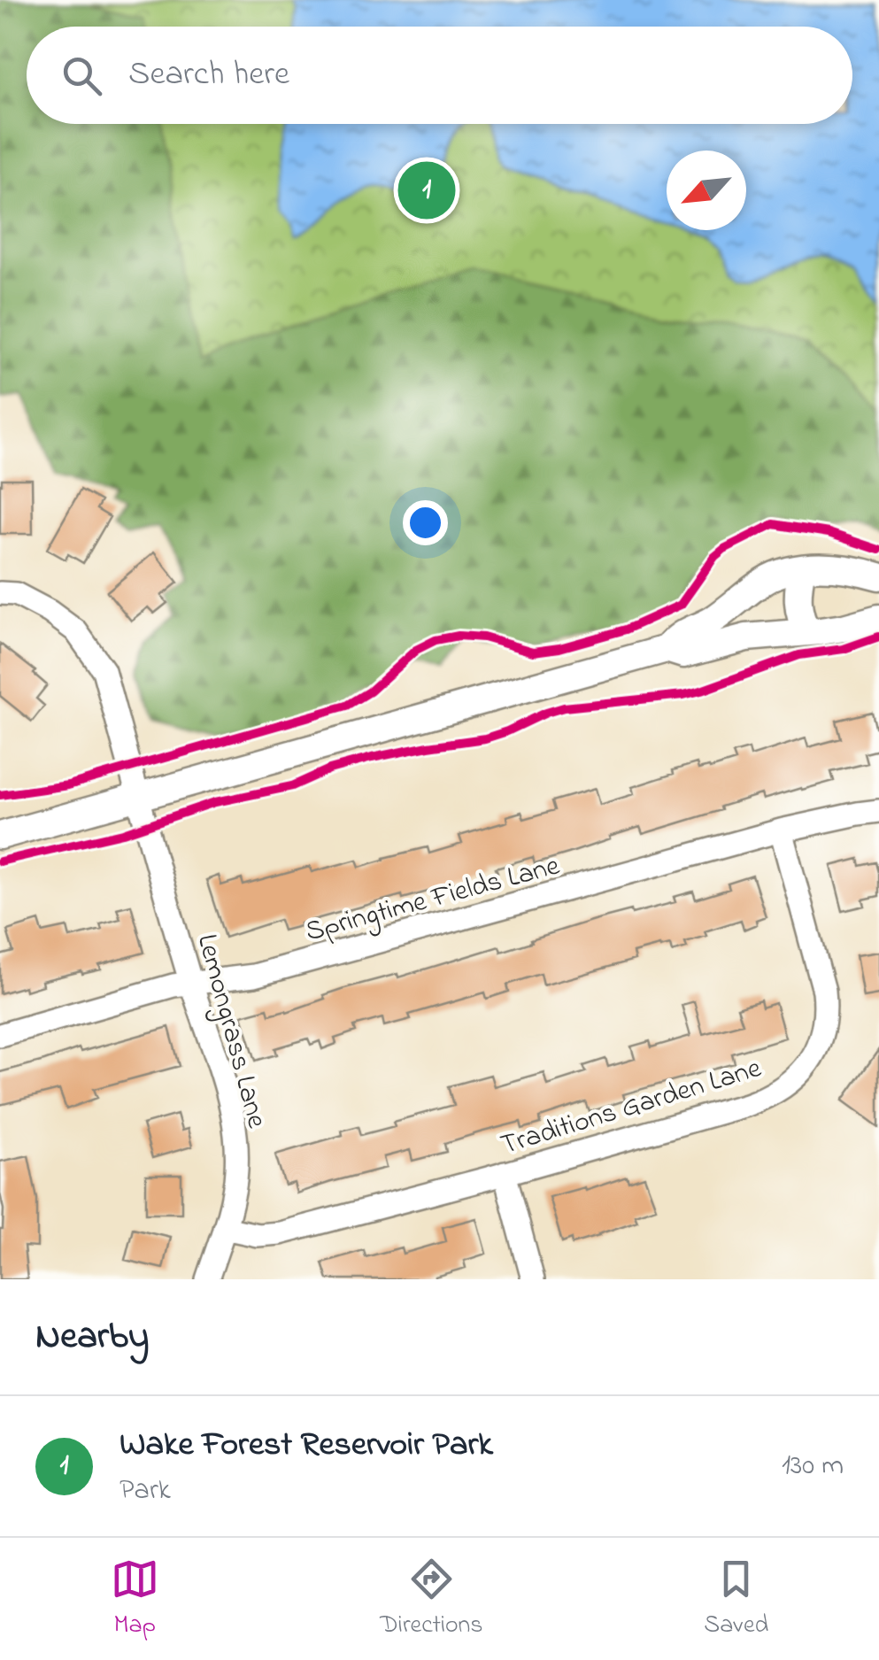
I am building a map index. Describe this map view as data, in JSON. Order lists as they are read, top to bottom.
{
  "streets": {
    "street": ["Springtime Fields Lane", "Lemongrass Lane", "Traditions Garden Lane"]
  },
  "crossings": [
    ["Springtime Fields Lane", "Lemongrass Lane"],
    ["Springtime Fields Lane", "Traditions Garden Lane"],
    ["Lemongrass Lane", "Traditions Garden Lane"]
  ],
  "north": "bottom left",
  "page": {
    "search": "Search here",
    "pins": "1",
    "heading": "Nearby",
    "list": [
      {
        "mark": "1",
        "name": "Wake Forest Reservoir Park",
        "note": "Park",
        "value": "130 m"
      }
    ],
    "nav": ["Map", "Directions", "Saved"]
  }
}
